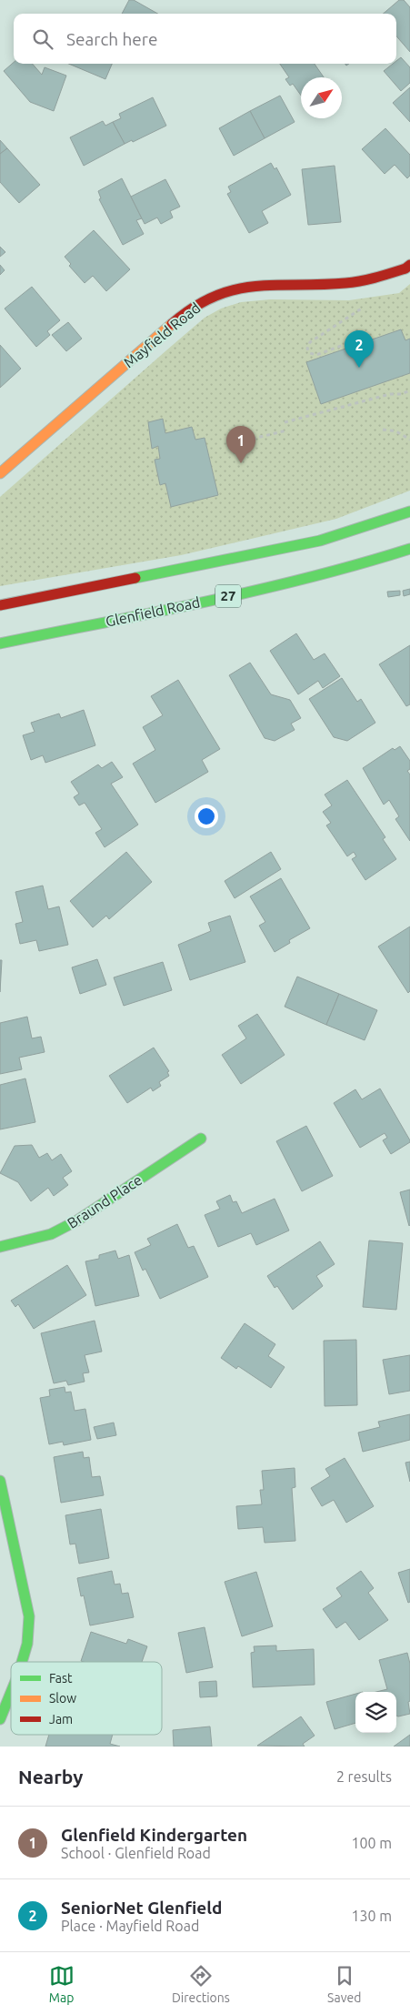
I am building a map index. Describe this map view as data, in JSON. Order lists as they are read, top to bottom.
{
  "streets": {
    "street": [
      "Mayfield Road",
      "27",
      "Glenfield Road",
      "Braund Place"
    ]
  },
  "legend": ["Fast", "Slow", "Jam"],
  "north": "top right",
  "page": {
    "search": "Search here",
    "pins": ["2", "1"],
    "heading": ["Nearby", "2 results"],
    "list": [
      {
        "mark": "1",
        "name": "Glenfield Kindergarten",
        "note": "School · Glenfield Road",
        "value": "100 m"
      },
      {
        "mark": "2",
        "name": "SeniorNet Glenfield",
        "note": "Place · Mayfield Road",
        "value": "130 m"
      }
    ],
    "nav": ["Map", "Directions", "Saved"]
  }
}
